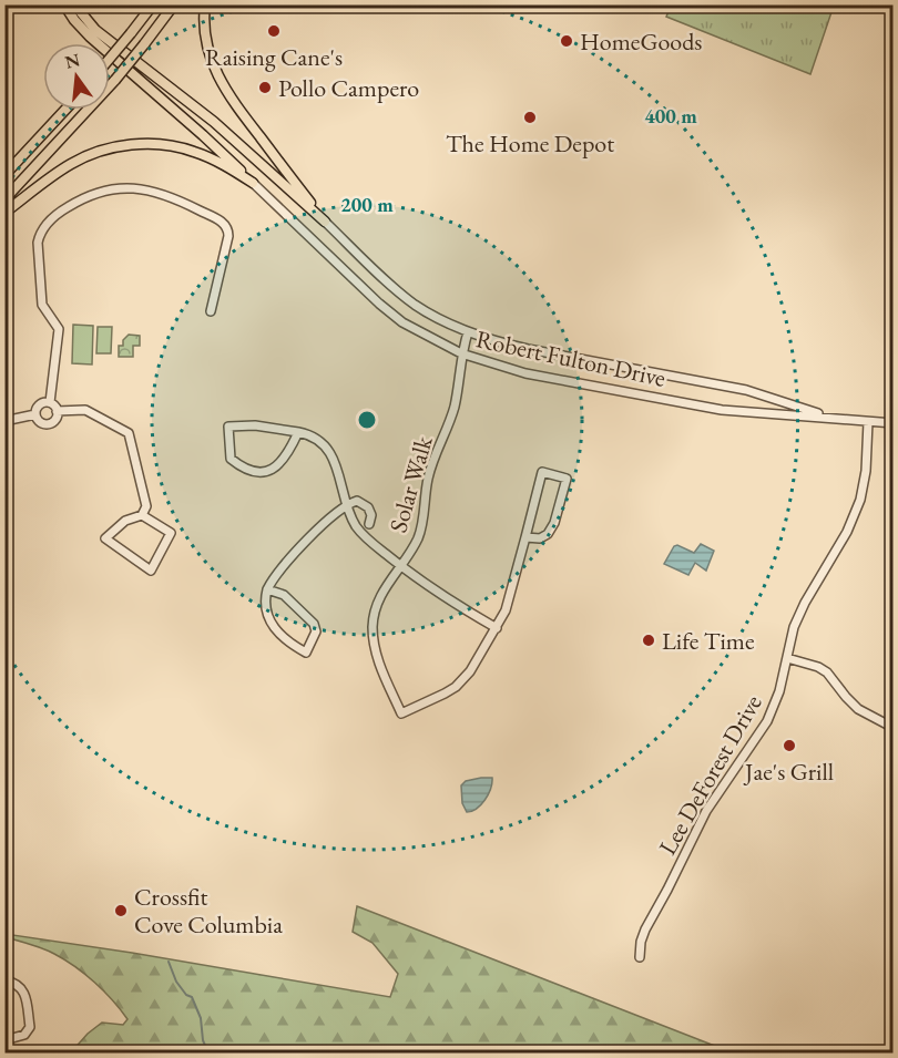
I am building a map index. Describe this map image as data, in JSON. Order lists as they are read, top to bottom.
{
  "streets": {
    "street": ["Robert Fulton Drive", "Solar Walk", "Lee DeForest Drive"]
  },
  "crossings": [
    ["Robert Fulton Drive", "Solar Walk"],
    ["Robert Fulton Drive", "Lee DeForest Drive"]
  ],
  "places": [
    "Raising Cane's",
    "HomeGoods",
    "Pollo Campero",
    "The Home Depot",
    "Life Time",
    "Jae's Grill",
    "Crossfit Cove Columbia"
  ],
  "north": "top",
  "rings": ["400 m", "200 m"]
}
